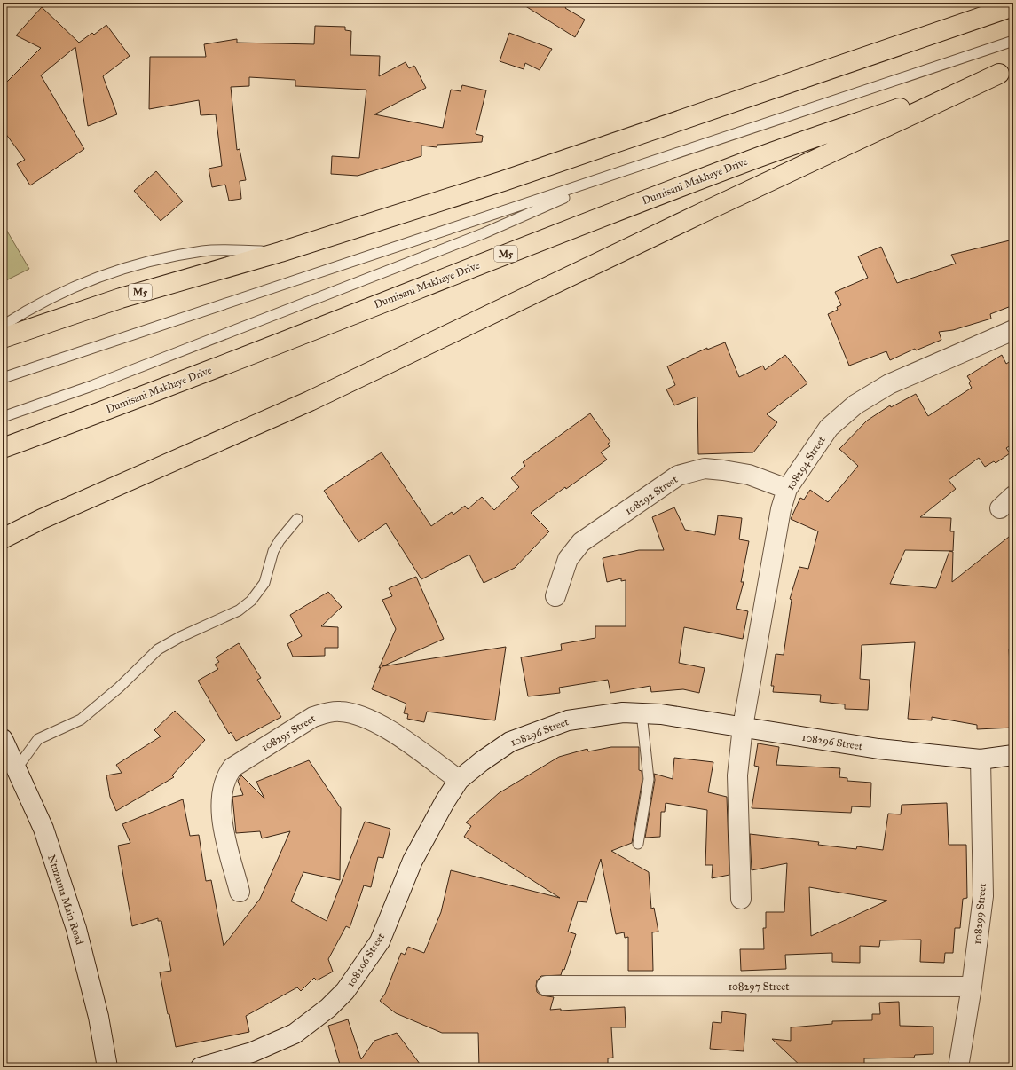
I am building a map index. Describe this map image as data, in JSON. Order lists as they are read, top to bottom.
{
  "streets": {
    "main road": ["Dumisani Makhaye Drive", "M5"],
    "street": [
      "108294 Street",
      "108292 Street",
      "108296 Street",
      "108295 Street",
      "Ntuzuma Main Road",
      "108299 Street",
      "108297 Street"
    ]
  },
  "crossings": [
    ["108294 Street", "108292 Street"],
    ["108294 Street", "108296 Street"],
    ["108296 Street", "108295 Street"],
    ["108296 Street", "108299 Street"],
    ["108299 Street", "108297 Street"]
  ]
}
